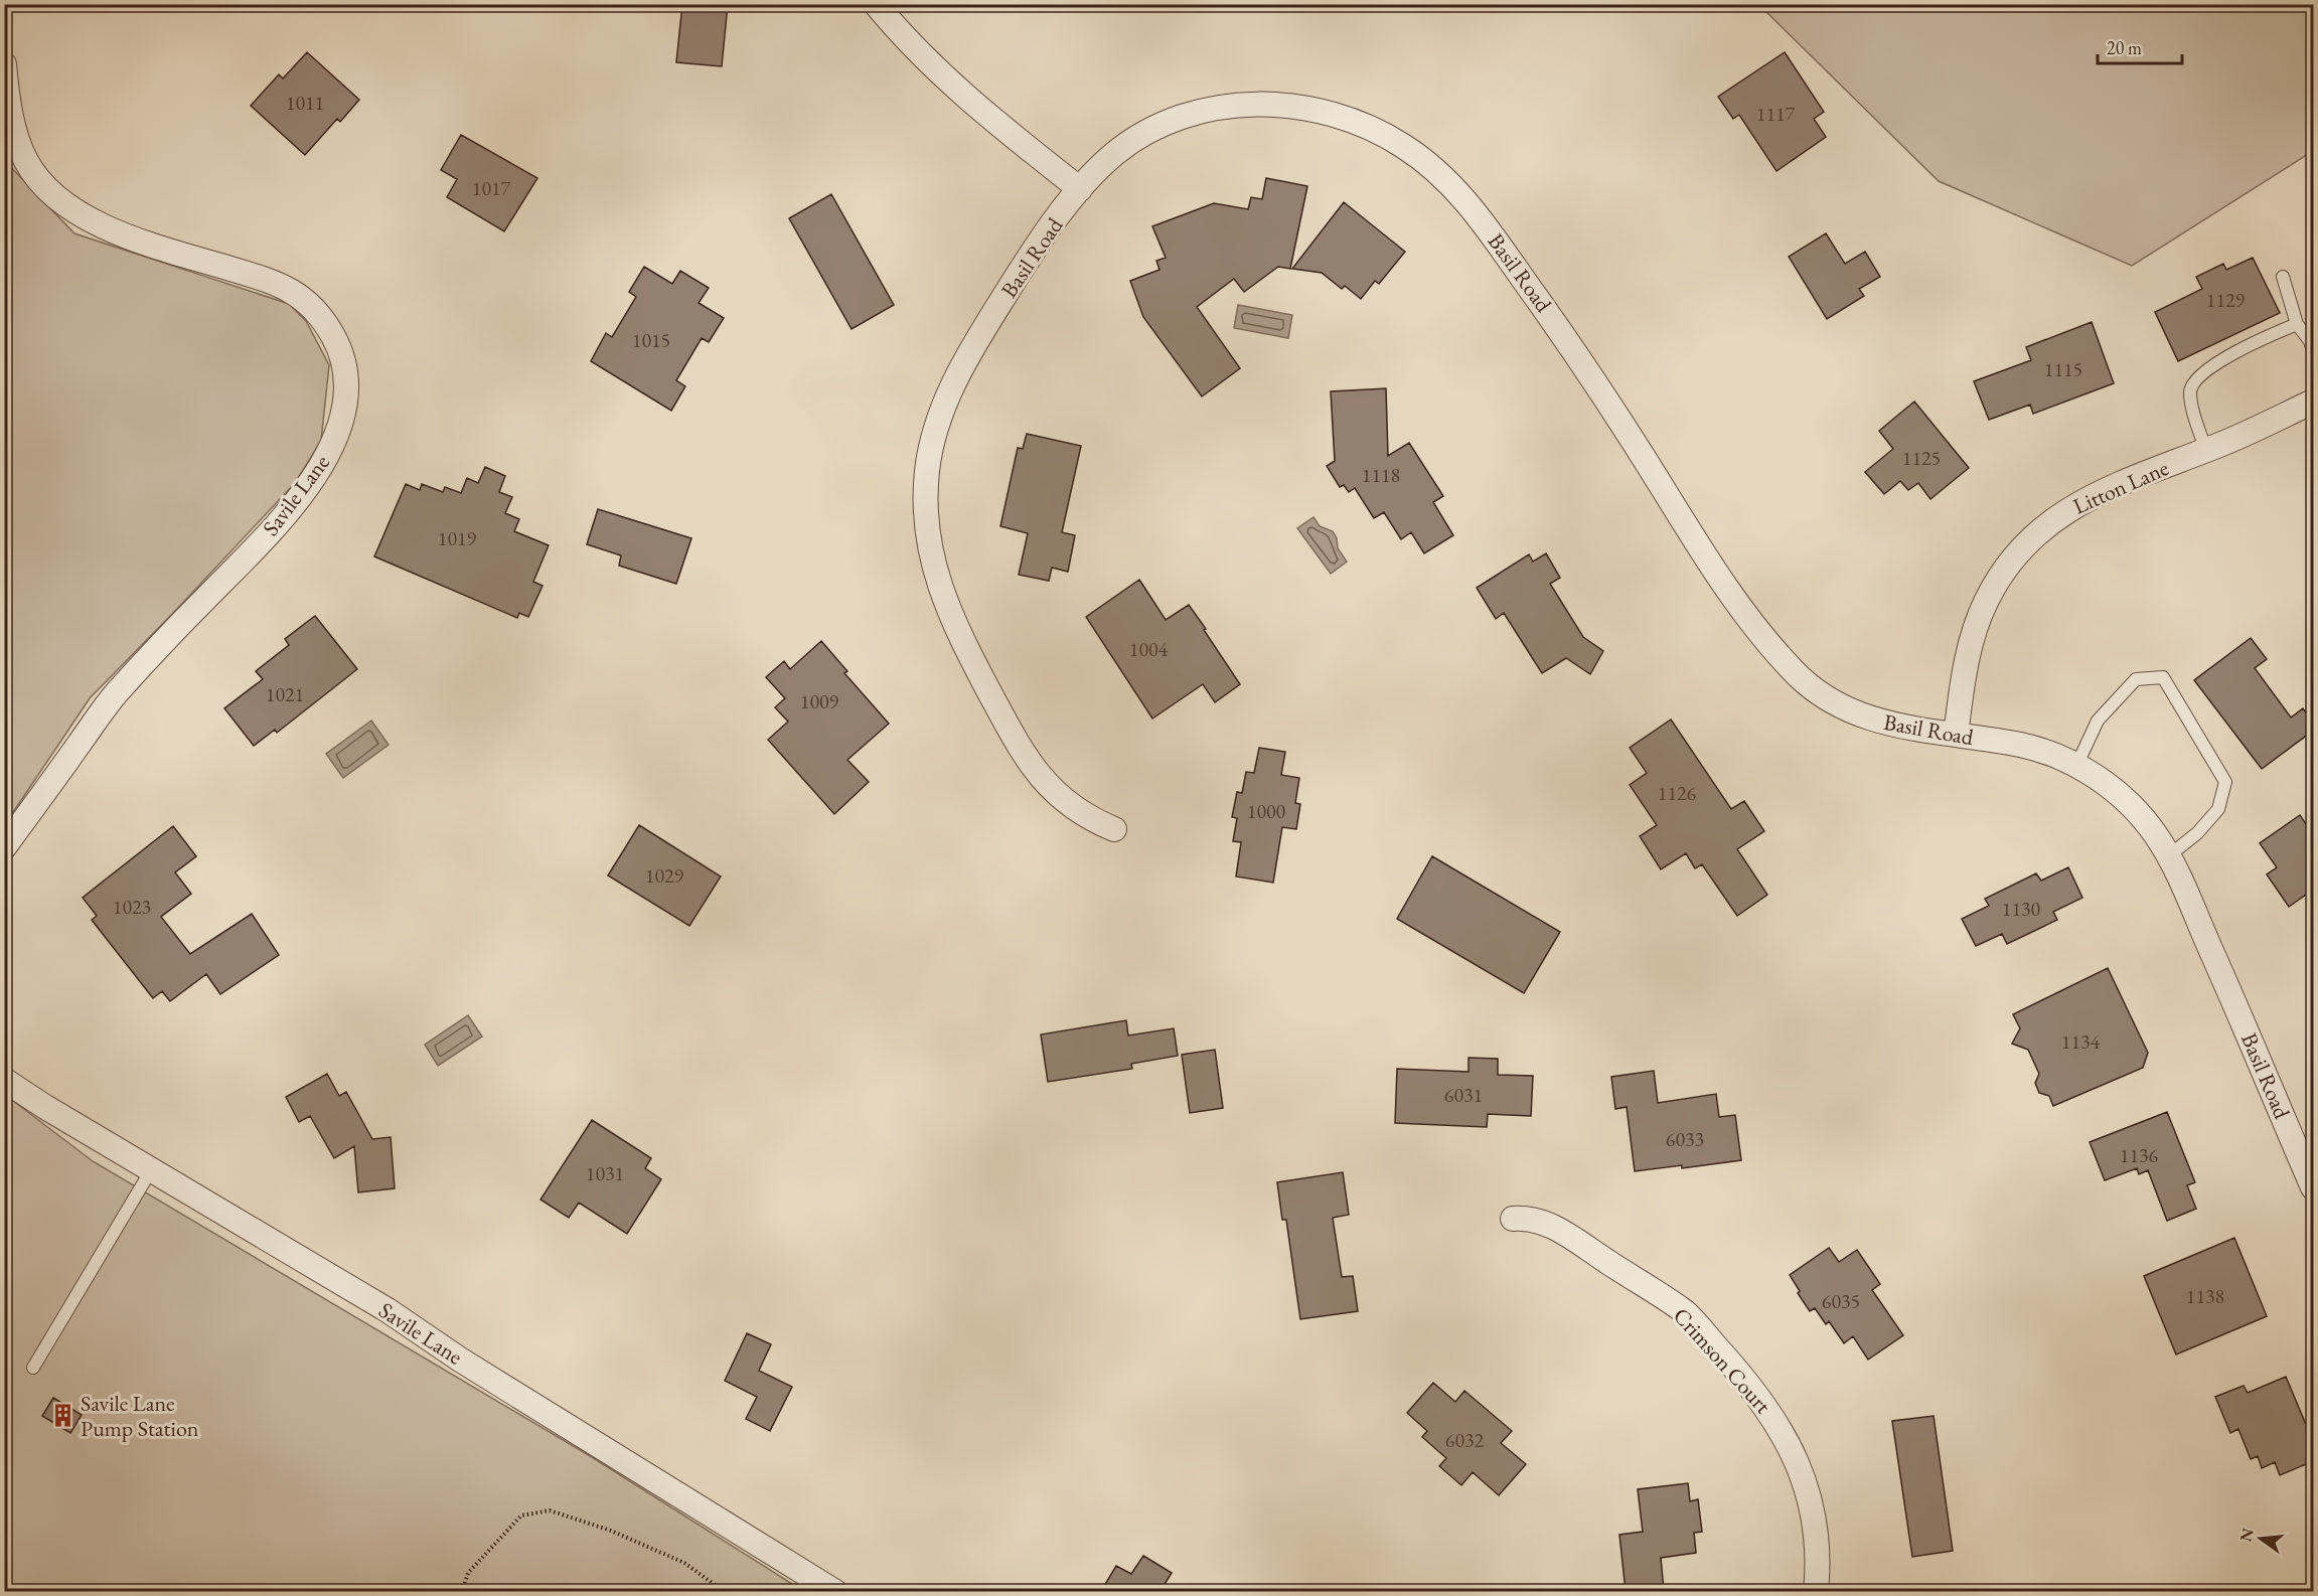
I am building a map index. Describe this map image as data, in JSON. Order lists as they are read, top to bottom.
{
  "streets": {
    "street": [
      "Basil Road",
      "Litton Lane",
      "Savile Lane",
      "Crimson Court"
    ]
  },
  "crossings": [
    ["Basil Road", "Litton Lane"]
  ],
  "places": {
    "building": ["Savile Lane Pump Station"]
  },
  "house_numbers": [
    "1011",
    "1117",
    "1017",
    "1129",
    "1015",
    "1115",
    "1125",
    "1118",
    "1019",
    "1004",
    "1021",
    "1009",
    "1126",
    "1000",
    "1029",
    "1023",
    "1130",
    "1134",
    "6031",
    "6033",
    "1136",
    "1031",
    "1138",
    "6035",
    "6032"
  ],
  "scale_bar": "20 m",
  "north": "left"
}
